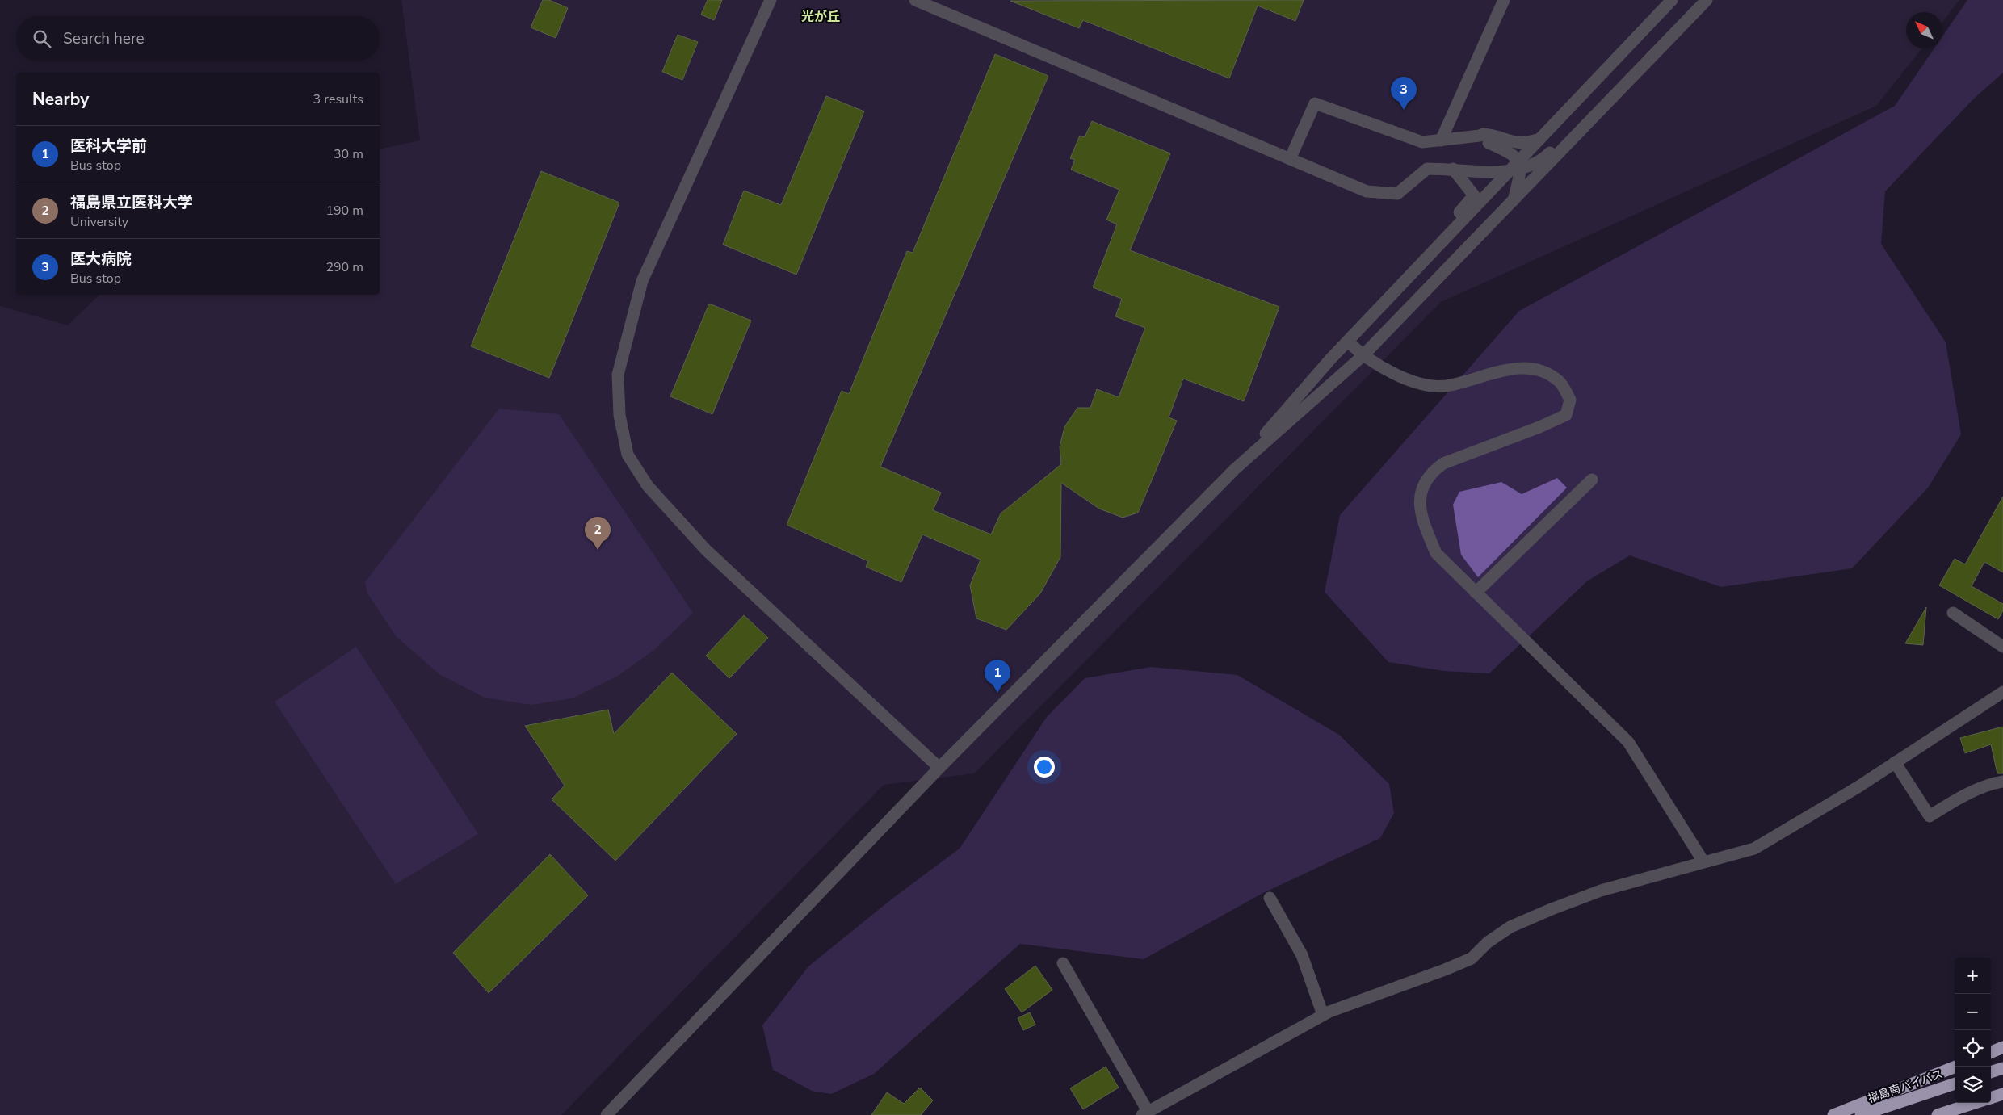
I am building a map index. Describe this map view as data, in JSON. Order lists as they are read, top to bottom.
{
  "streets": {
    "highway": ["福島南バイパス"]
  },
  "districts": ["光が丘"],
  "north": "top left",
  "page": {
    "search": "Search here",
    "heading": ["Nearby", "3 results"],
    "pins": ["3", "2", "1"],
    "list": [
      {
        "mark": "1",
        "name": "医科大学前",
        "note": "Bus stop",
        "value": "30 m"
      },
      {
        "mark": "2",
        "name": "福島県立医科大学",
        "note": "University",
        "value": "190 m"
      },
      {
        "mark": "3",
        "name": "医大病院",
        "note": "Bus stop",
        "value": "290 m"
      }
    ],
    "map_buttons": ["+", "−"]
  }
}
